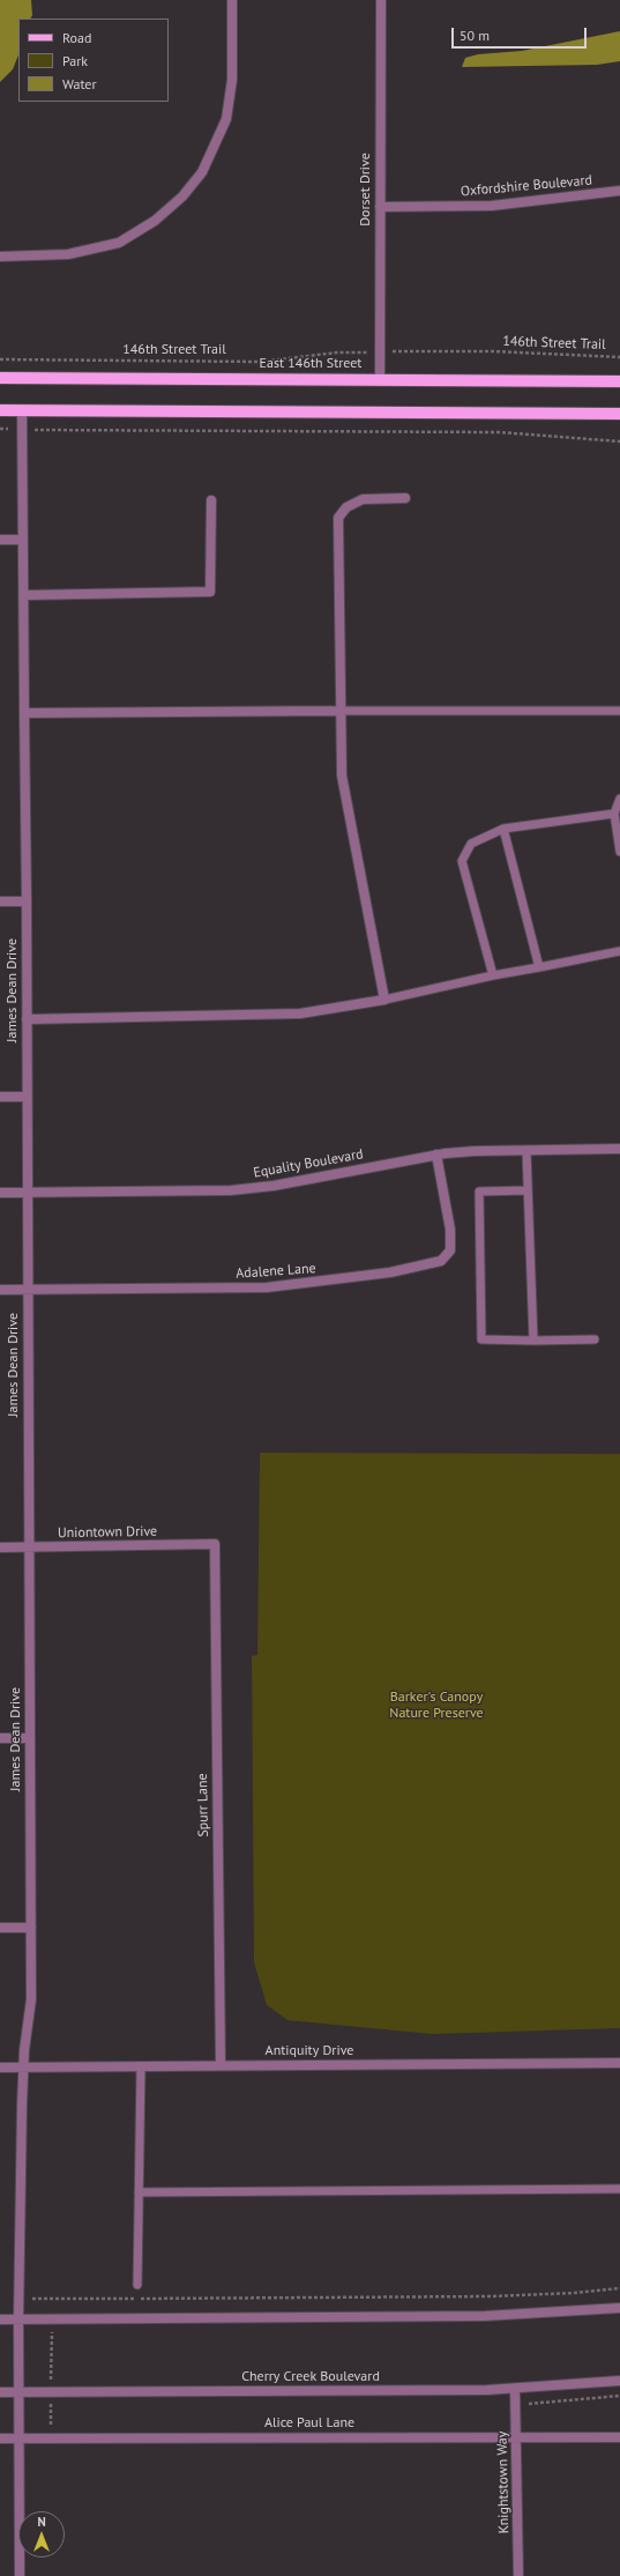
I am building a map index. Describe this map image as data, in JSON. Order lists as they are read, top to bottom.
{
  "streets": {
    "main road": ["East 146th Street"],
    "street": [
      "Oxfordshire Boulevard",
      "Dorset Drive",
      "James Dean Drive",
      "Equality Boulevard",
      "Adalene Lane",
      "Uniontown Drive",
      "Spurr Lane",
      "Antiquity Drive",
      "Cherry Creek Boulevard",
      "Alice Paul Lane",
      "Knightstown Way"
    ],
    "path": ["146th Street Trail"]
  },
  "crossings": [
    ["Oxfordshire Boulevard", "Dorset Drive"],
    ["Dorset Drive", "East 146th Street"],
    ["James Dean Drive", "Equality Boulevard"],
    ["James Dean Drive", "Adalene Lane"],
    ["James Dean Drive", "Uniontown Drive"],
    ["James Dean Drive", "Antiquity Drive"],
    ["James Dean Drive", "Cherry Creek Boulevard"],
    ["James Dean Drive", "Alice Paul Lane"],
    ["Equality Boulevard", "Adalene Lane"],
    ["Uniontown Drive", "Spurr Lane"],
    ["Spurr Lane", "Antiquity Drive"],
    ["Cherry Creek Boulevard", "Knightstown Way"],
    ["Alice Paul Lane", "Knightstown Way"]
  ],
  "parks": ["Barker's Canopy Nature Preserve"],
  "legend": ["Road", "Park", "Water"],
  "scale_bar": "50 m",
  "north": "top"
}
